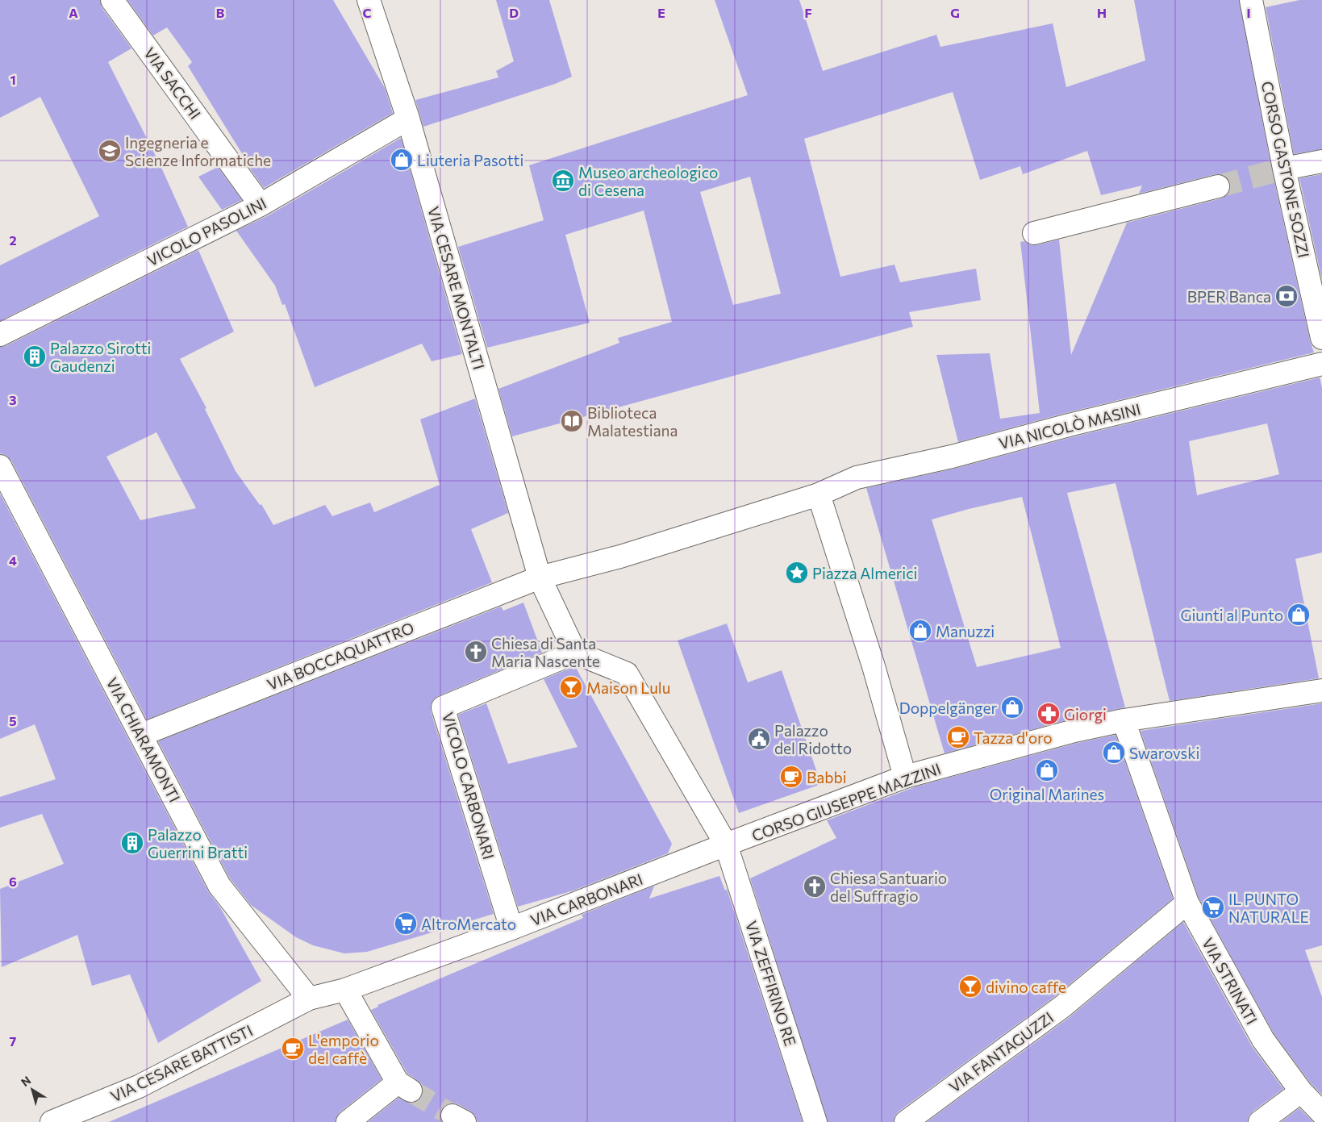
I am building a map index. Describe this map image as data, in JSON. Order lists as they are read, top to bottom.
{
  "streets": {
    "street": [
      "VIA SACCHI",
      "CORSO GASTONE SOZZI",
      "VICOLO PASOLINI",
      "VIA CESARE MONTALTI",
      "VIA NICOLÒ MASINI",
      "VIA BOCCAQUATTRO",
      "VIA CHIARAMONTI",
      "VICOLO CARBONARI",
      "CORSO GIUSEPPE MAZZINI",
      "VIA CARBONARI",
      "VIA STRINATI",
      "VIA ZEFFIRINO RE",
      "VIA FANTAGUZZI",
      "VIA CESARE BATTISTI"
    ]
  },
  "crossings": [
    ["VIA SACCHI", "VICOLO PASOLINI"],
    ["VICOLO PASOLINI", "VIA CESARE MONTALTI"],
    ["VIA CESARE MONTALTI", "VIA BOCCAQUATTRO"],
    ["VIA CESARE MONTALTI", "VICOLO CARBONARI"],
    ["VIA CESARE MONTALTI", "VIA ZEFFIRINO RE"],
    ["VIA NICOLÒ MASINI", "VIA BOCCAQUATTRO"],
    ["VIA BOCCAQUATTRO", "VIA CHIARAMONTI"],
    ["VIA CHIARAMONTI", "VIA CARBONARI"],
    ["VIA CHIARAMONTI", "VIA CESARE BATTISTI"],
    ["VICOLO CARBONARI", "VIA CARBONARI"],
    ["VICOLO CARBONARI", "VIA ZEFFIRINO RE"],
    ["CORSO GIUSEPPE MAZZINI", "VIA CARBONARI"],
    ["CORSO GIUSEPPE MAZZINI", "VIA STRINATI"],
    ["CORSO GIUSEPPE MAZZINI", "VIA ZEFFIRINO RE"],
    ["VIA CARBONARI", "VIA ZEFFIRINO RE"],
    ["VIA CARBONARI", "VIA CESARE BATTISTI"],
    ["VIA STRINATI", "VIA FANTAGUZZI"]
  ],
  "places": {
    "school or university": ["Ingegneria e Scienze Informatiche"],
    "shop": [
      "Liuteria Pasotti",
      "Giunti al Punto",
      "Manuzzi",
      "Doppelgänger",
      "Swarovski",
      "Original Marines"
    ],
    "museum": ["Museo archeologico di Cesena"],
    "bank": ["BPER Banca"],
    "building": ["Palazzo Sirotti Gaudenzi", "Palazzo Guerrini Bratti"],
    "library": ["Biblioteca Malatestiana"],
    "place": ["Piazza Almerici"],
    "church": ["Chiesa di Santa Maria Nascente", "Chiesa Santuario del Suffragio"],
    "bar": ["Maison Lulu", "divino caffe"],
    "pharmacy": ["Giorgi"],
    "cafe": ["Tazza d'oro", "Babbi", "L'emporio del caffè"],
    "public building": ["Palazzo del Ridotto"],
    "supermarket": ["IL PUNTO NATURALE", "AltroMercato"]
  },
  "north": "top left",
  "grid": {
    "columns": [
      "A",
      "B",
      "C",
      "D",
      "E",
      "F",
      "G",
      "H",
      "I"
    ],
    "rows": [
      "1",
      "2",
      "3",
      "4",
      "5",
      "6",
      "7"
    ]
  }
}
